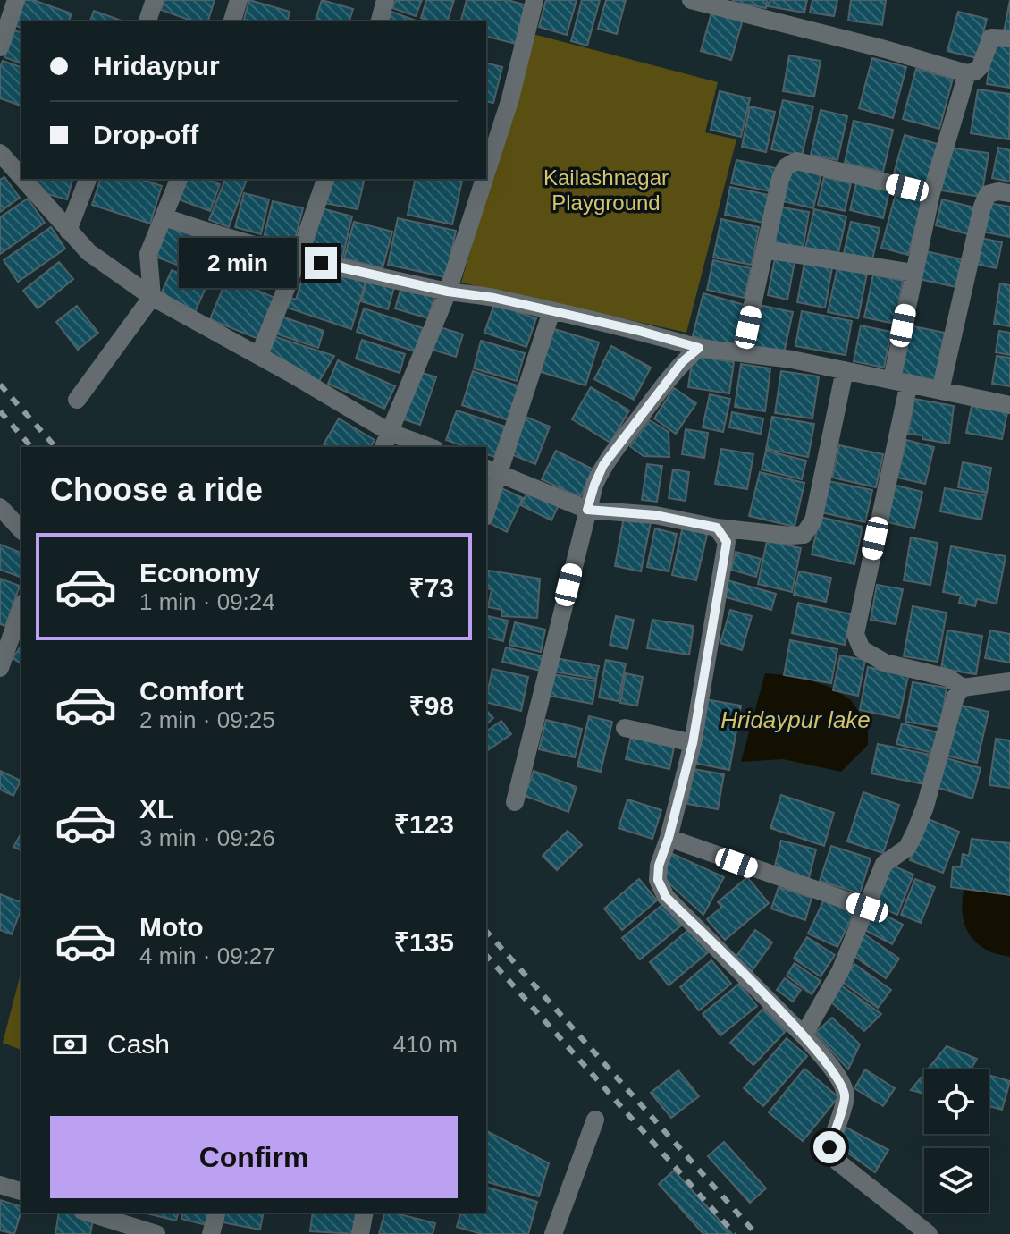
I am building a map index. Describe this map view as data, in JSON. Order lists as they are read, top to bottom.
{
  "water": ["Hridaypur lake"],
  "parks": ["Kailashnagar Playground"],
  "page": {
    "banner": ["Hridaypur", "Drop-off"],
    "bubble": "2 min",
    "heading": "Choose a ride",
    "list": [
      {
        "name": "Economy",
        "note": "1 min · 09:24",
        "value": "₹73"
      },
      {
        "name": "Comfort",
        "note": "2 min · 09:25",
        "value": "₹98"
      },
      {
        "name": "XL",
        "note": "3 min · 09:26",
        "value": "₹123"
      },
      {
        "name": "Moto",
        "note": "4 min · 09:27",
        "value": "₹135"
      }
    ],
    "pay": ["Cash", "410 m"],
    "buttons": "Confirm"
  }
}
